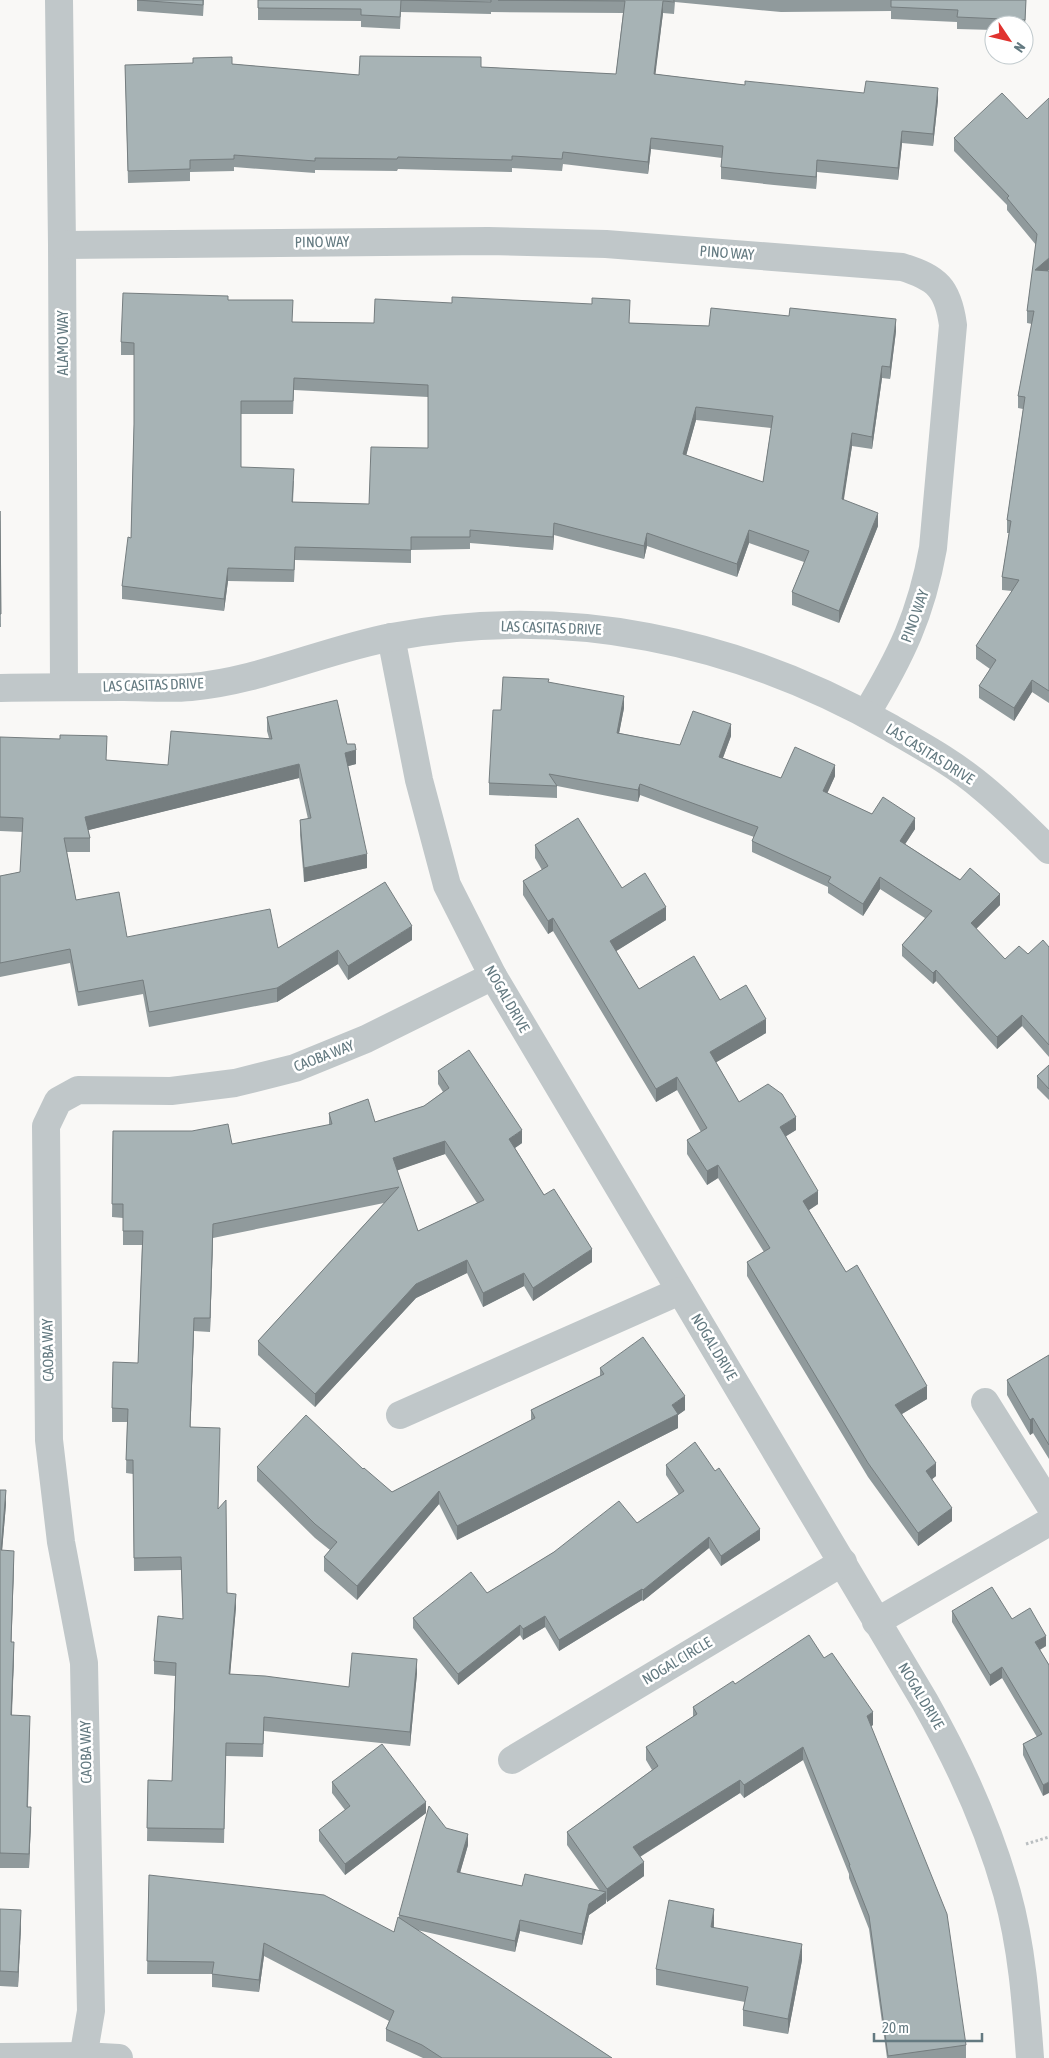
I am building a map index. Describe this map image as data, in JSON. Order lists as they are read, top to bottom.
{
  "streets": {
    "street": [
      "PINO WAY",
      "ALAMO WAY",
      "LAS CASITAS DRIVE",
      "NOGAL DRIVE",
      "CAOBA WAY",
      "NOGAL CIRCLE"
    ]
  },
  "crossings": [
    ["PINO WAY", "ALAMO WAY"],
    ["PINO WAY", "LAS CASITAS DRIVE"],
    ["ALAMO WAY", "LAS CASITAS DRIVE"],
    ["LAS CASITAS DRIVE", "NOGAL DRIVE"],
    ["NOGAL DRIVE", "CAOBA WAY"],
    ["NOGAL DRIVE", "NOGAL CIRCLE"]
  ],
  "scale_bar": "20 m",
  "north": "bottom right"
}
